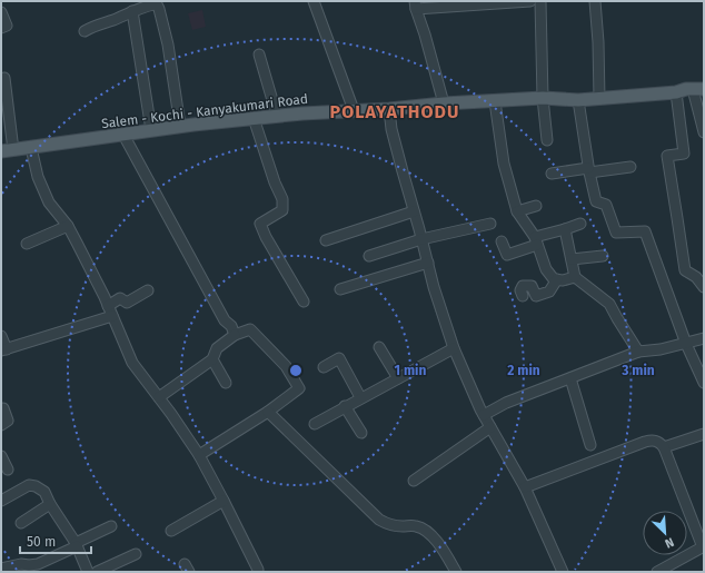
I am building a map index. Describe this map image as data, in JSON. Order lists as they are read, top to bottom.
{
  "streets": {
    "main road": ["Salem - Kochi - Kanyakumari Road"]
  },
  "districts": ["POLAYATHODU"],
  "scale_bar": "50 m",
  "north": "bottom right",
  "rings": ["1 min", "2 min", "3 min"]
}
